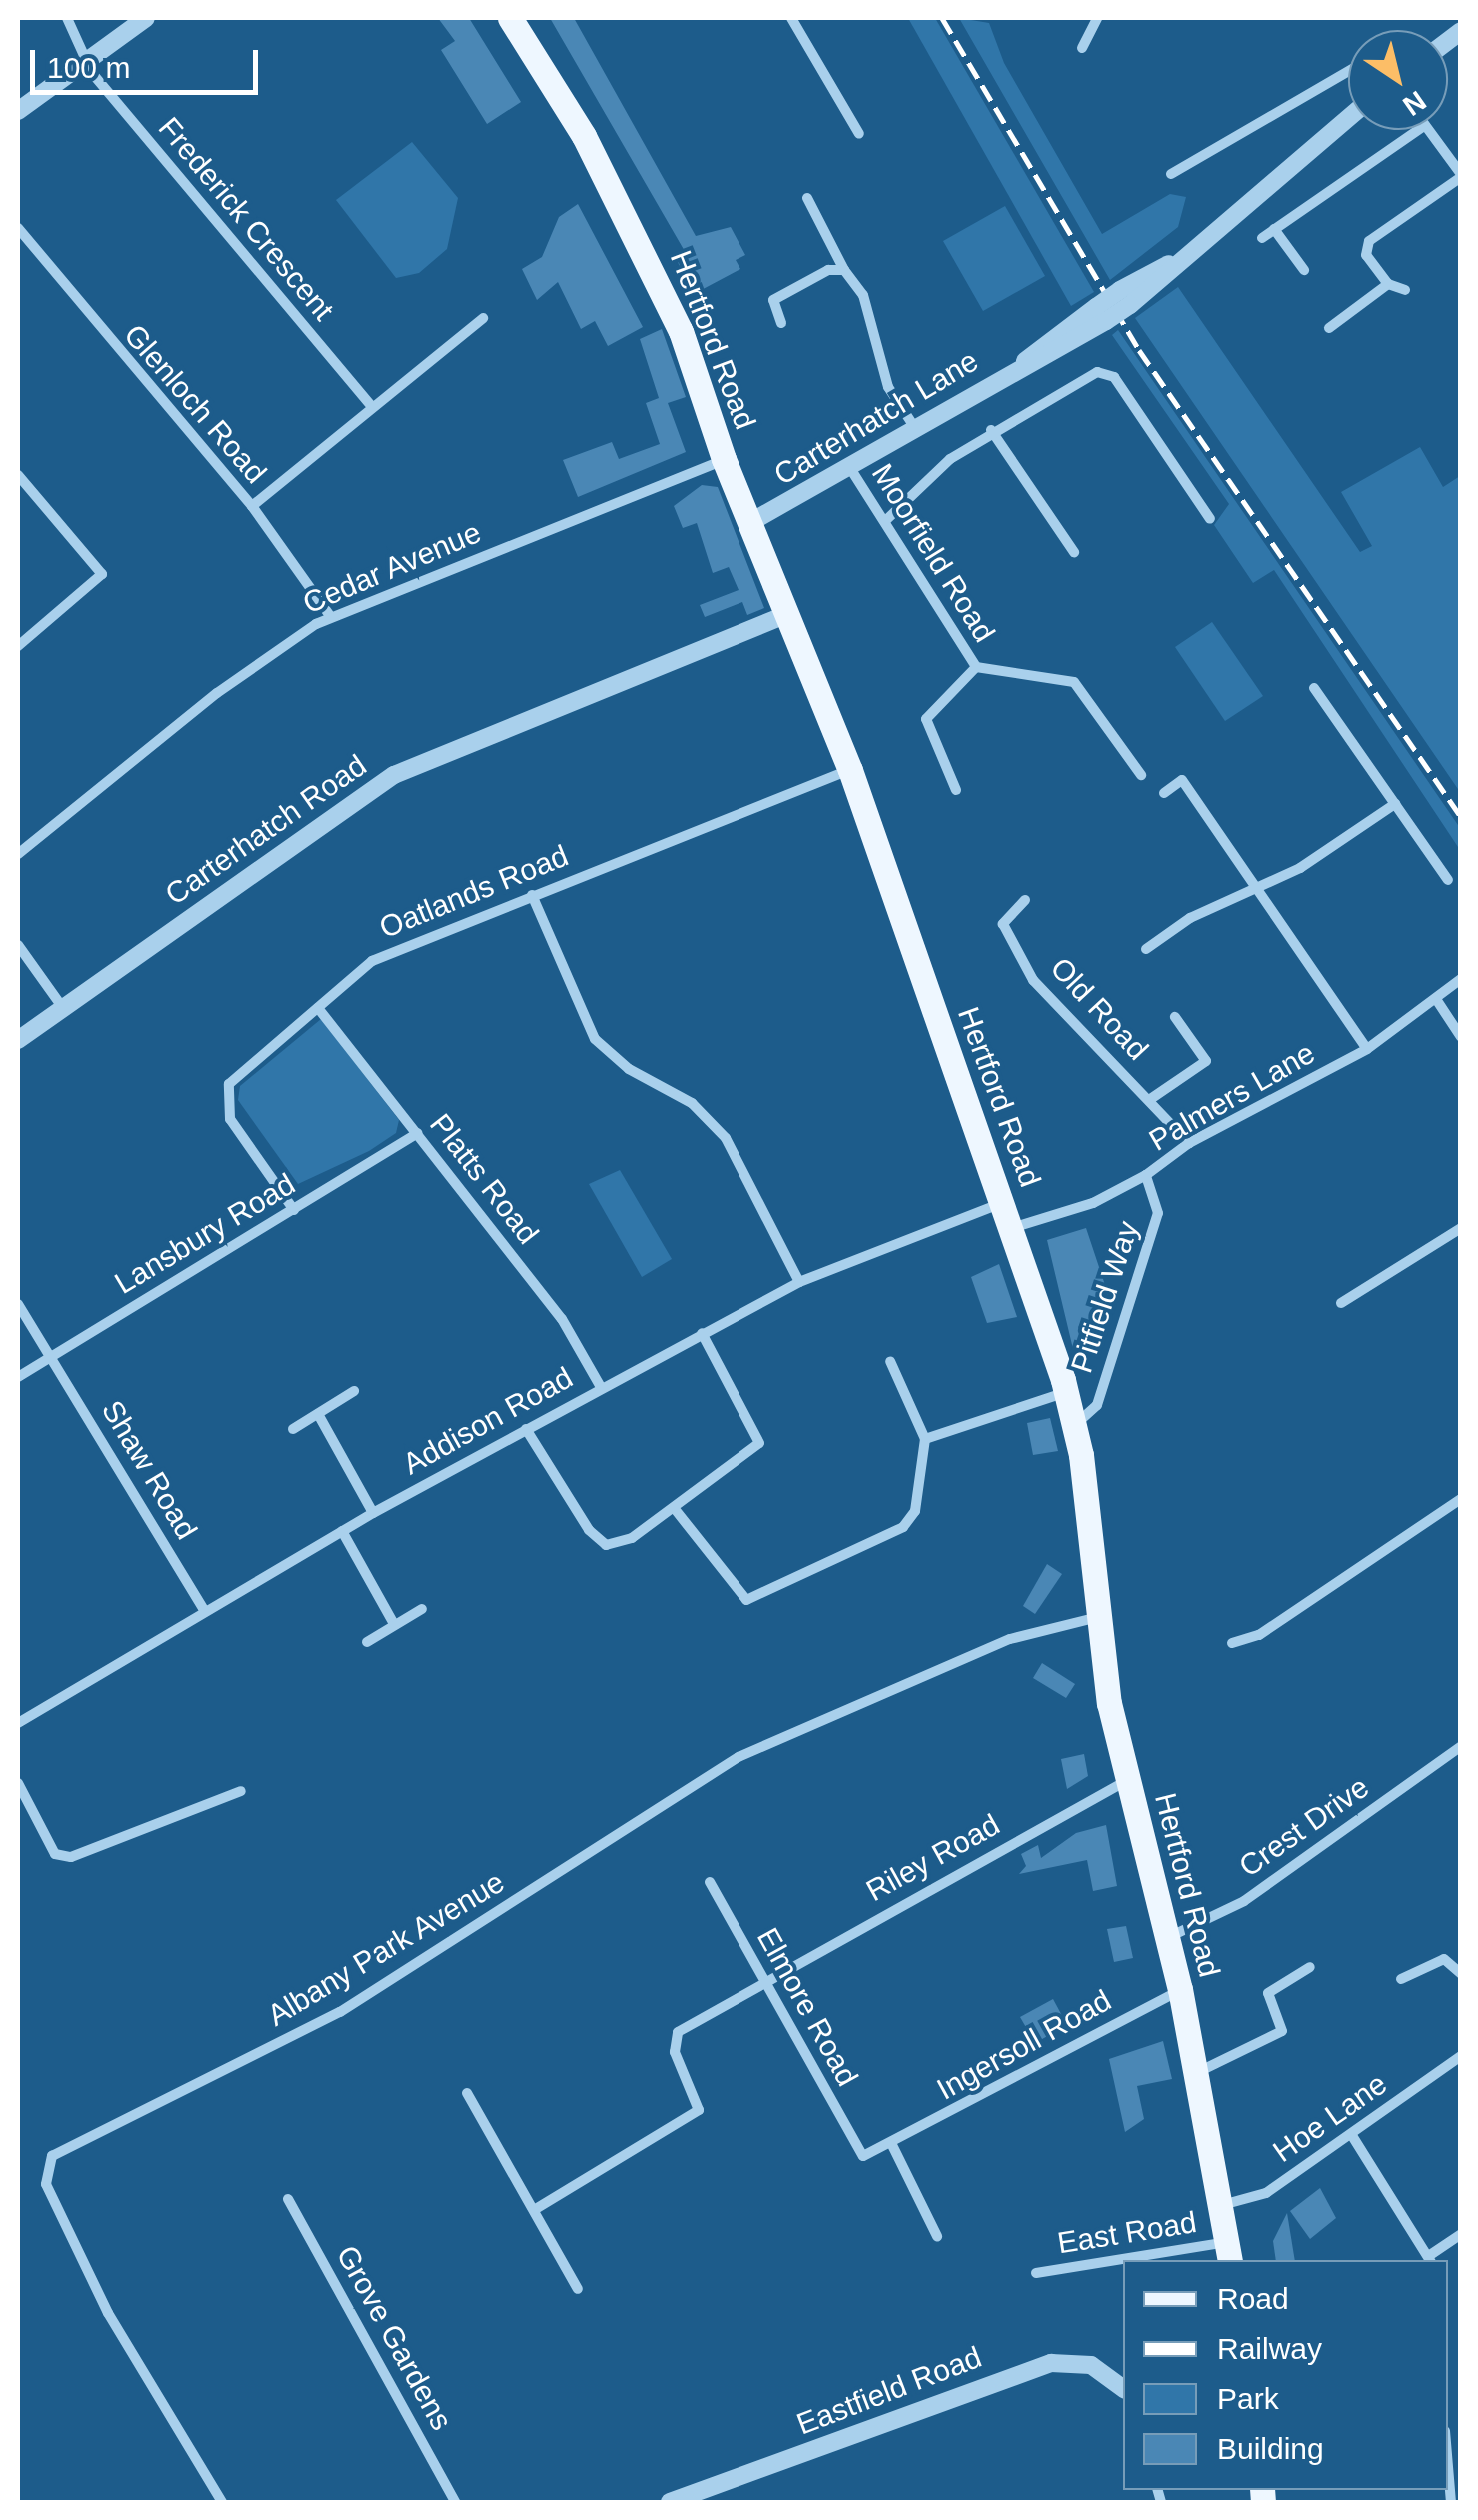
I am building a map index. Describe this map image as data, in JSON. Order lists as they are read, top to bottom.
{
  "streets": {
    "main road": ["Hertford Road"],
    "street": [
      "Frederick Crescent",
      "Glenloch Road",
      "Carterhatch Lane",
      "Moorfield Road",
      "Cedar Avenue",
      "Carterhatch Road",
      "Oatlands Road",
      "Old Road",
      "Palmers Lane",
      "Platts Road",
      "Lansbury Road",
      "Pitfield Way",
      "Addison Road",
      "Shaw Road",
      "Crest Drive",
      "Riley Road",
      "Albany Park Avenue",
      "Elmore Road",
      "Ingersoll Road",
      "Hoe Lane",
      "East Road",
      "Grove Gardens",
      "Eastfield Road"
    ]
  },
  "crossings": [
    ["Hertford Road", "Carterhatch Lane"],
    ["Hertford Road", "Cedar Avenue"],
    ["Hertford Road", "Carterhatch Road"],
    ["Hertford Road", "Oatlands Road"],
    ["Hertford Road", "Palmers Lane"],
    ["Hertford Road", "Pitfield Way"],
    ["Hertford Road", "Addison Road"],
    ["Hertford Road", "Crest Drive"],
    ["Hertford Road", "Riley Road"],
    ["Hertford Road", "Albany Park Avenue"],
    ["Hertford Road", "Ingersoll Road"],
    ["Hertford Road", "Hoe Lane"],
    ["Hertford Road", "East Road"],
    ["Glenloch Road", "Cedar Avenue"],
    ["Carterhatch Lane", "Moorfield Road"],
    ["Oatlands Road", "Platts Road"],
    ["Oatlands Road", "Lansbury Road"],
    ["Old Road", "Palmers Lane"],
    ["Palmers Lane", "Pitfield Way"],
    ["Platts Road", "Lansbury Road"],
    ["Platts Road", "Addison Road"],
    ["Lansbury Road", "Shaw Road"],
    ["Addison Road", "Shaw Road"],
    ["Riley Road", "Elmore Road"],
    ["Elmore Road", "Ingersoll Road"]
  ],
  "legend": [
    "Road",
    "Railway",
    "Park",
    "Building"
  ],
  "scale_bar": "100 m",
  "north": "bottom right"
}
